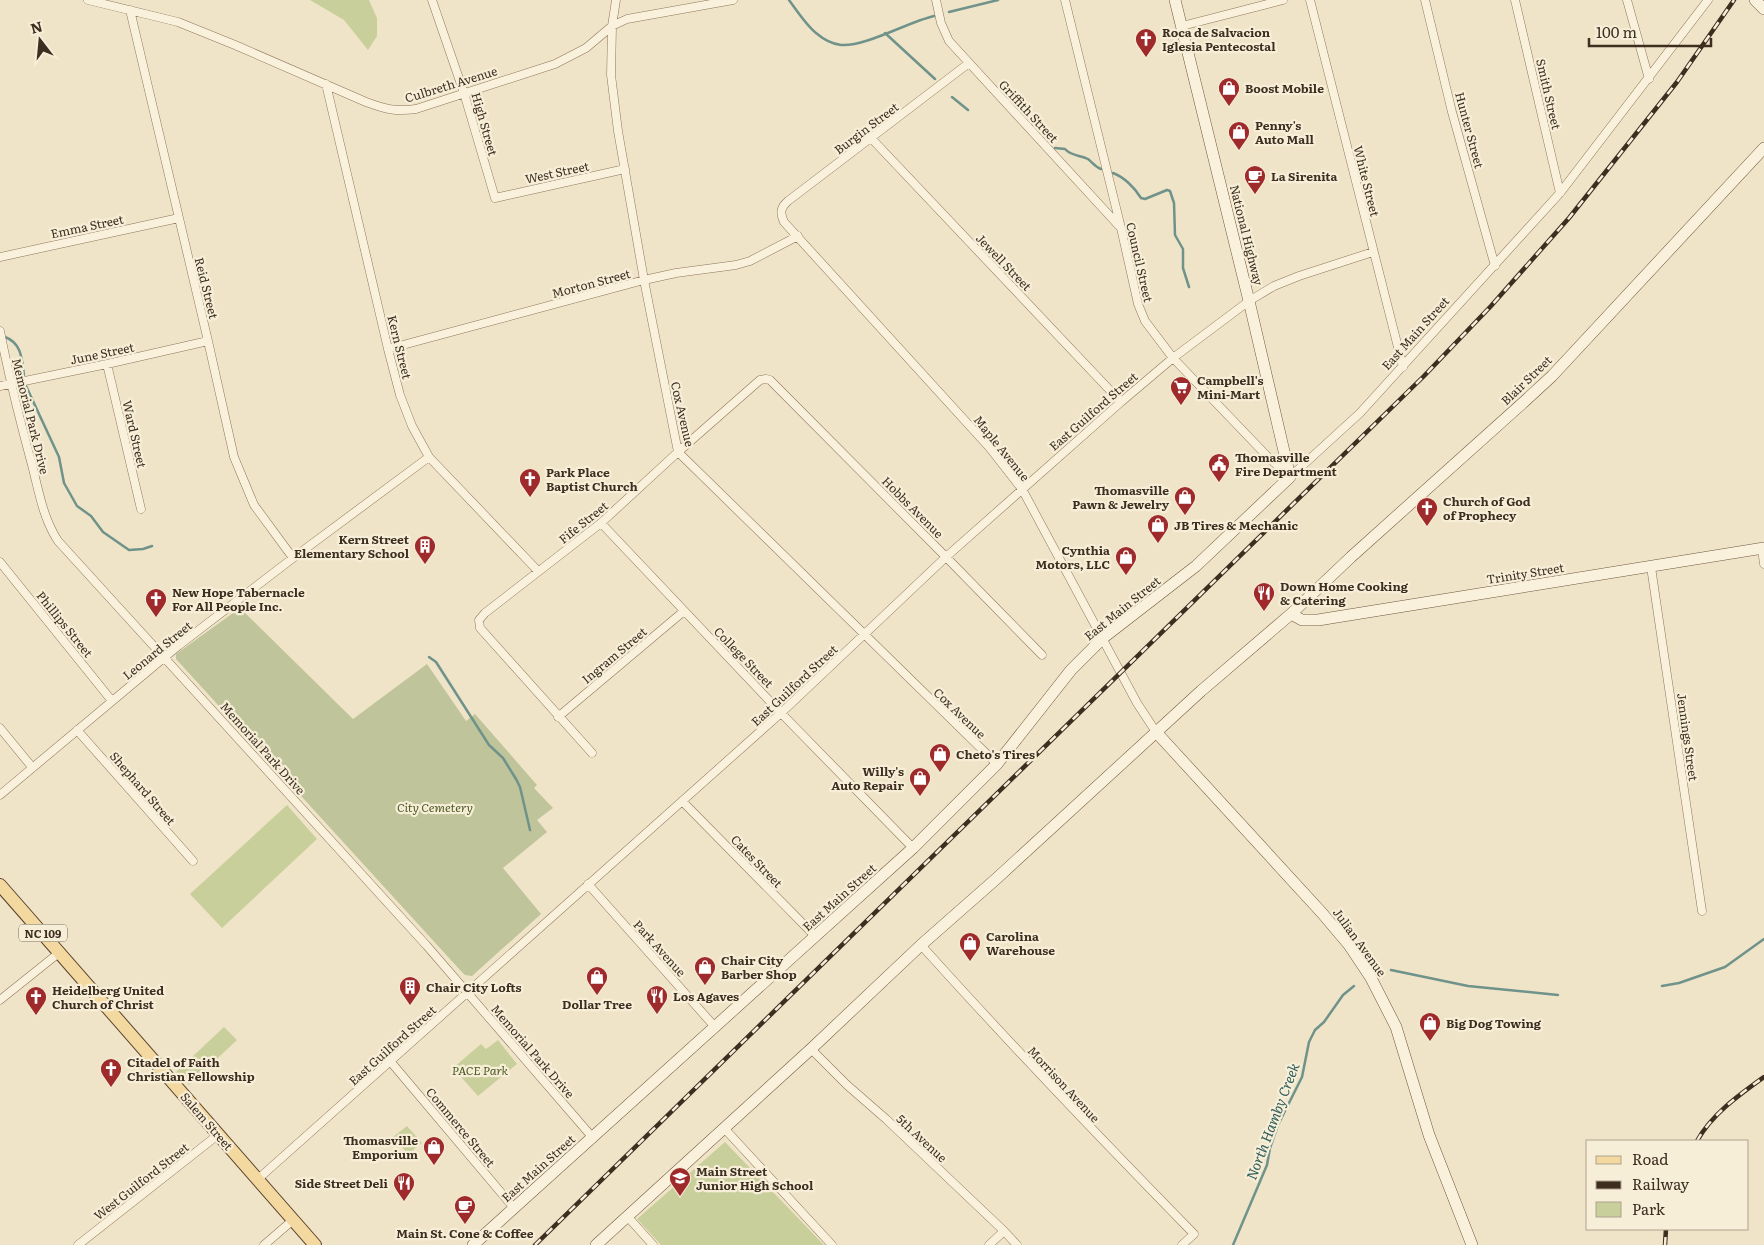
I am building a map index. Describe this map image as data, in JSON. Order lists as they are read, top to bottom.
{
  "streets": {
    "main road": ["NC 109", "Salem Street"],
    "street": [
      "Culbreth Avenue",
      "Smith Street",
      "Griffith Street",
      "High Street",
      "Burgin Street",
      "Hunter Street",
      "West Street",
      "White Street",
      "Emma Street",
      "National Highway",
      "Jewell Street",
      "Council Street",
      "Morton Street",
      "Reid Street",
      "East Main Street",
      "Kern Street",
      "June Street",
      "Blair Street",
      "East Guilford Street",
      "Cox Avenue",
      "Memorial Park Drive",
      "Ward Street",
      "Maple Avenue",
      "Hobbs Avenue",
      "Fife Street",
      "Trinity Street",
      "Phillips Street",
      "Leonard Street",
      "Ingram Street",
      "College Street",
      "Jennings Street",
      "Shephard Street",
      "Cates Street",
      "Julian Avenue",
      "Park Avenue",
      "Morrison Avenue",
      "Commerce Street",
      "5th Avenue",
      "West Guilford Street"
    ]
  },
  "crossings": [
    ["Culbreth Avenue", "High Street"],
    ["Culbreth Avenue", "Reid Street"],
    ["Culbreth Avenue", "Kern Street"],
    ["Culbreth Avenue", "Cox Avenue"],
    ["Smith Street", "East Main Street"],
    ["Griffith Street", "Burgin Street"],
    ["Griffith Street", "Council Street"],
    ["High Street", "West Street"],
    ["Burgin Street", "Jewell Street"],
    ["Burgin Street", "Maple Avenue"],
    ["Hunter Street", "East Main Street"],
    ["West Street", "Cox Avenue"],
    ["White Street", "East Main Street"],
    ["White Street", "East Guilford Street"],
    ["Emma Street", "Reid Street"],
    ["National Highway", "Council Street"],
    ["National Highway", "East Main Street"],
    ["National Highway", "East Guilford Street"],
    ["Jewell Street", "East Guilford Street"],
    ["Council Street", "East Main Street"],
    ["Council Street", "East Guilford Street"],
    ["Morton Street", "Kern Street"],
    ["Morton Street", "Cox Avenue"],
    ["Morton Street", "Maple Avenue"],
    ["Reid Street", "June Street"],
    ["Reid Street", "Leonard Street"],
    ["East Main Street", "Cox Avenue"],
    ["East Main Street", "Memorial Park Drive"],
    ["East Main Street", "Maple Avenue"],
    ["East Main Street", "College Street"],
    ["East Main Street", "Cates Street"],
    ["East Main Street", "Park Avenue"],
    ["East Main Street", "Commerce Street"],
    ["Kern Street", "Fife Street"],
    ["Kern Street", "Leonard Street"],
    ["June Street", "Memorial Park Drive"],
    ["June Street", "Ward Street"],
    ["Blair Street", "Trinity Street"],
    ["East Guilford Street", "Cox Avenue"],
    ["East Guilford Street", "Memorial Park Drive"],
    ["East Guilford Street", "Maple Avenue"],
    ["East Guilford Street", "Hobbs Avenue"],
    ["East Guilford Street", "College Street"],
    ["East Guilford Street", "Cates Street"],
    ["East Guilford Street", "Park Avenue"],
    ["East Guilford Street", "Salem Street"],
    ["East Guilford Street", "Commerce Street"],
    ["Cox Avenue", "Fife Street"],
    ["Memorial Park Drive", "Leonard Street"],
    ["Maple Avenue", "Julian Avenue"],
    ["Hobbs Avenue", "Fife Street"],
    ["Fife Street", "Ingram Street"],
    ["Fife Street", "College Street"],
    ["Trinity Street", "Jennings Street"],
    ["Phillips Street", "Leonard Street"],
    ["Leonard Street", "Shephard Street"],
    ["Ingram Street", "College Street"],
    ["Salem Street", "West Guilford Street"]
  ],
  "water": ["North Hamby Creek"],
  "parks": ["City Cemetery", "PACE Park"],
  "places": {
    "church": [
      "Roca de Salvacion Iglesia Pentecostal",
      "Park Place Baptist Church",
      "Church of God of Prophecy",
      "New Hope Tabernacle For All People Inc.",
      "Heidelberg United Church of Christ",
      "Citadel of Faith Christian Fellowship"
    ],
    "shop": [
      "Boost Mobile",
      "Penny's Auto Mall",
      "Thomasville Pawn & Jewelry",
      "JB Tires & Mechanic",
      "Cynthia Motors, LLC",
      "Cheto's Tires",
      "Willy's Auto Repair",
      "Carolina Warehouse",
      "Chair City Barber Shop",
      "Dollar Tree",
      "Big Dog Towing",
      "Thomasville Emporium"
    ],
    "cafe": ["La Sirenita", "Main St. Cone & Coffee"],
    "supermarket": ["Campbell's Mini-Mart"],
    "public building": ["Thomasville Fire Department"],
    "building": ["Kern Street Elementary School", "Chair City Lofts"],
    "restaurant": ["Down Home Cooking & Catering", "Los Agaves", "Side Street Deli"],
    "school or university": ["Main Street Junior High School"]
  },
  "legend": ["Road", "Railway", "Park"],
  "scale_bar": "100 m",
  "north": "top"
}
